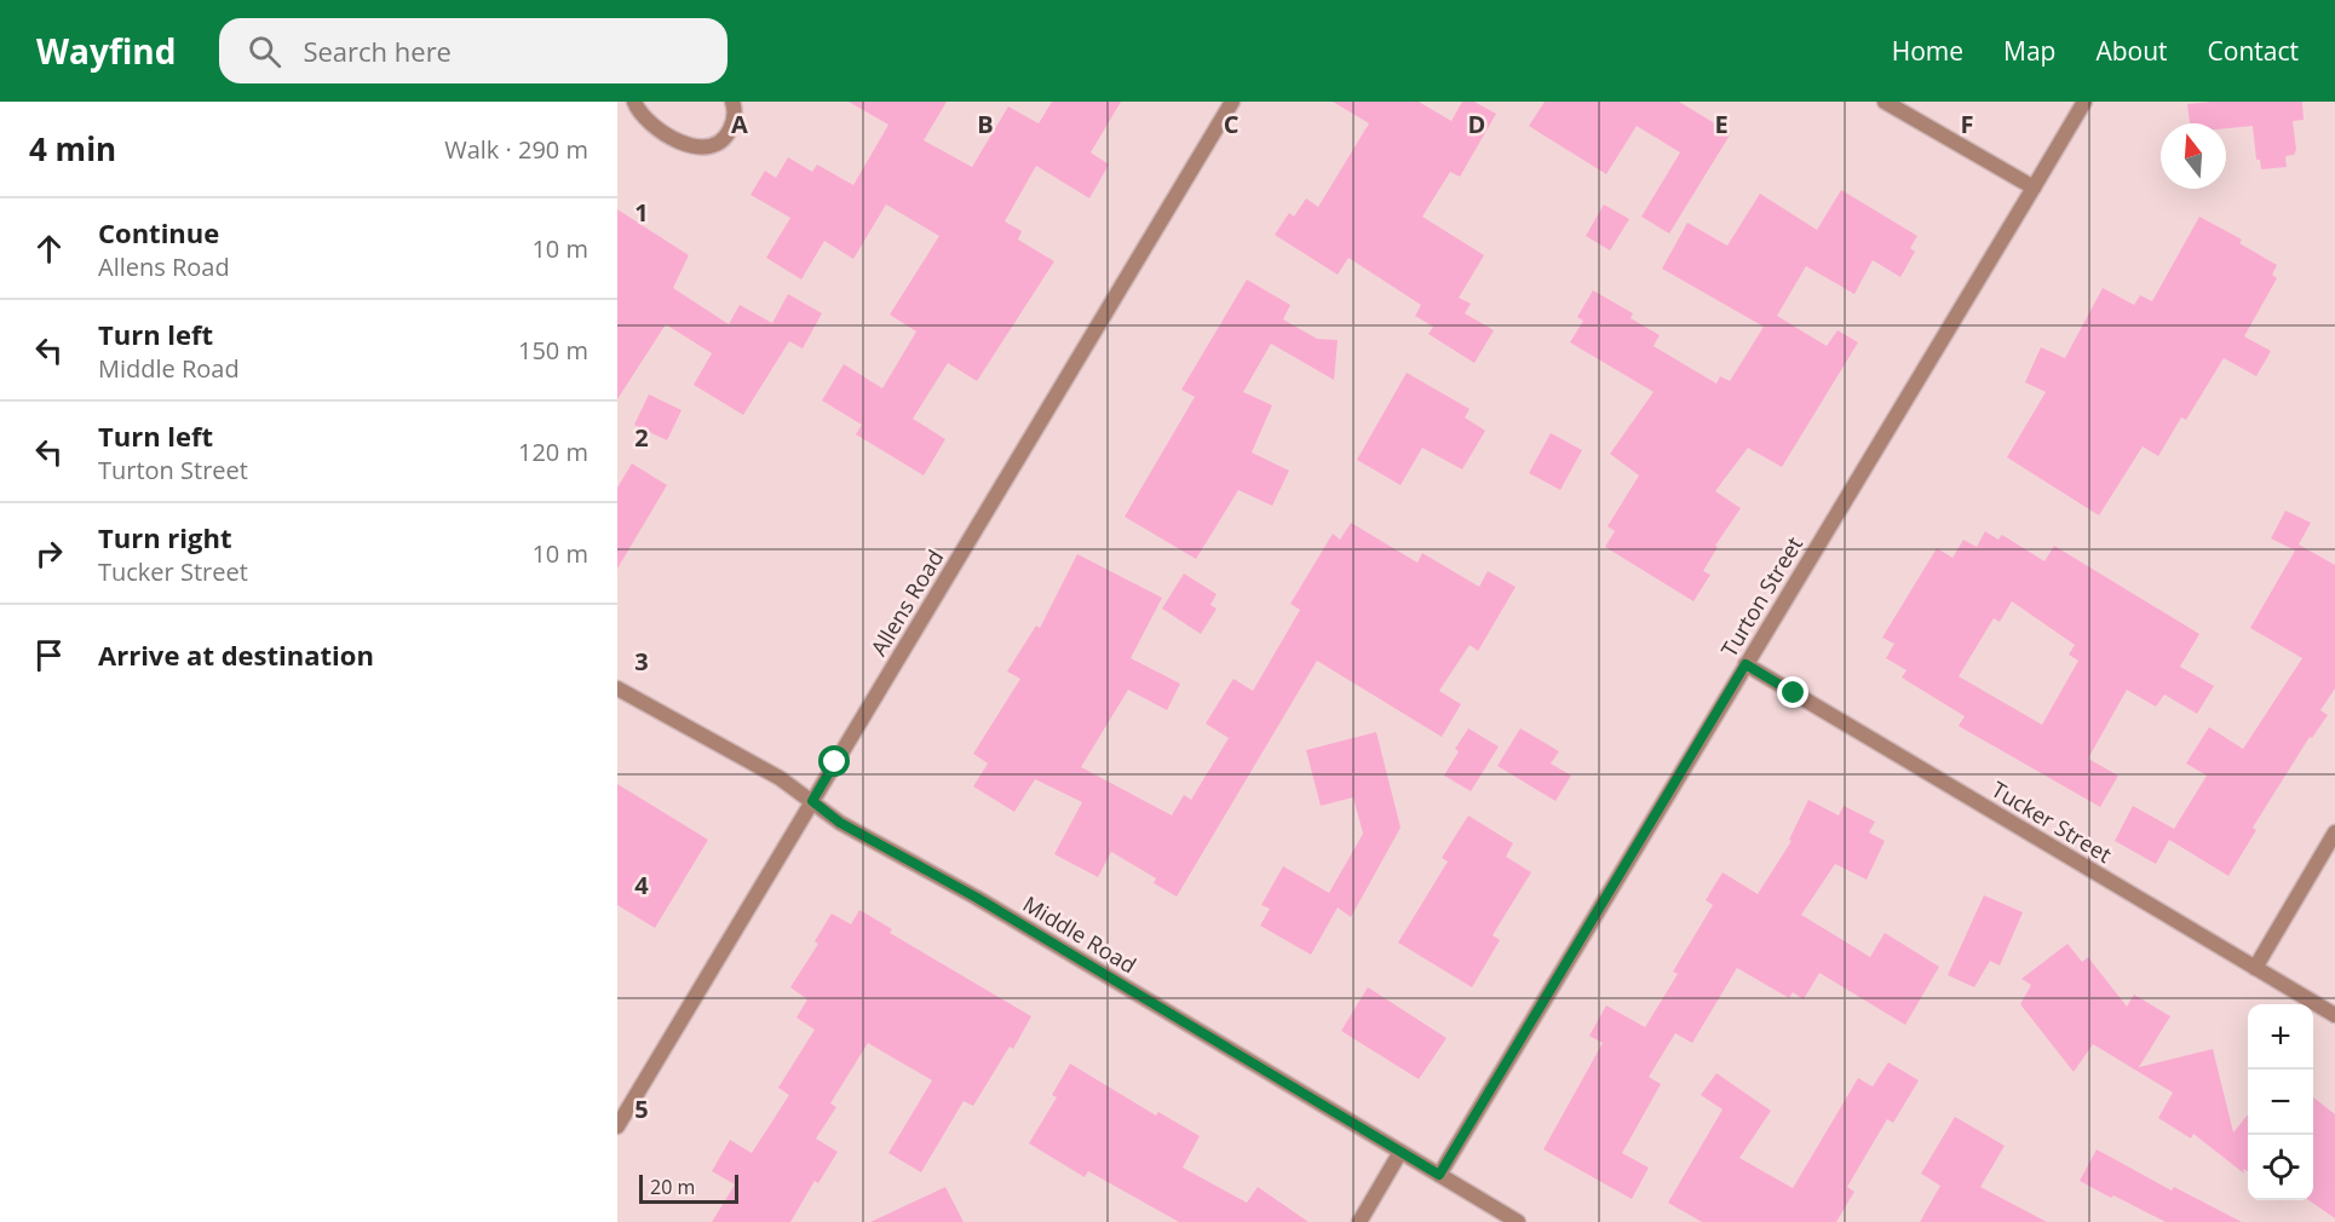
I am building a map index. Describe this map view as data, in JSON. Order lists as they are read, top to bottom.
{
  "streets": {
    "street": [
      "Turton Street",
      "Allens Road",
      "Tucker Street",
      "Middle Road"
    ]
  },
  "crossings": [
    ["Turton Street", "Tucker Street"],
    ["Turton Street", "Middle Road"],
    ["Allens Road", "Middle Road"]
  ],
  "scale_bar": "20 m",
  "north": "top",
  "page": {
    "header": "Wayfind",
    "search": "Search here",
    "nav": [
      "Home",
      "Map",
      "About",
      "Contact"
    ],
    "heading": ["4 min", "Walk · 290 m"],
    "list": [
      ["Continue", "Allens Road", "10 m"],
      ["Turn left", "Middle Road", "150 m"],
      ["Turn left", "Turton Street", "120 m"],
      ["Turn right", "Tucker Street", "10 m"],
      "Arrive at destination"
    ],
    "map_buttons": ["+", "−"],
    "scale": "20 m"
  },
  "grid": {
    "columns": [
      "A",
      "B",
      "C",
      "D",
      "E",
      "F"
    ],
    "rows": [
      "1",
      "2",
      "3",
      "4",
      "5"
    ]
  }
}
